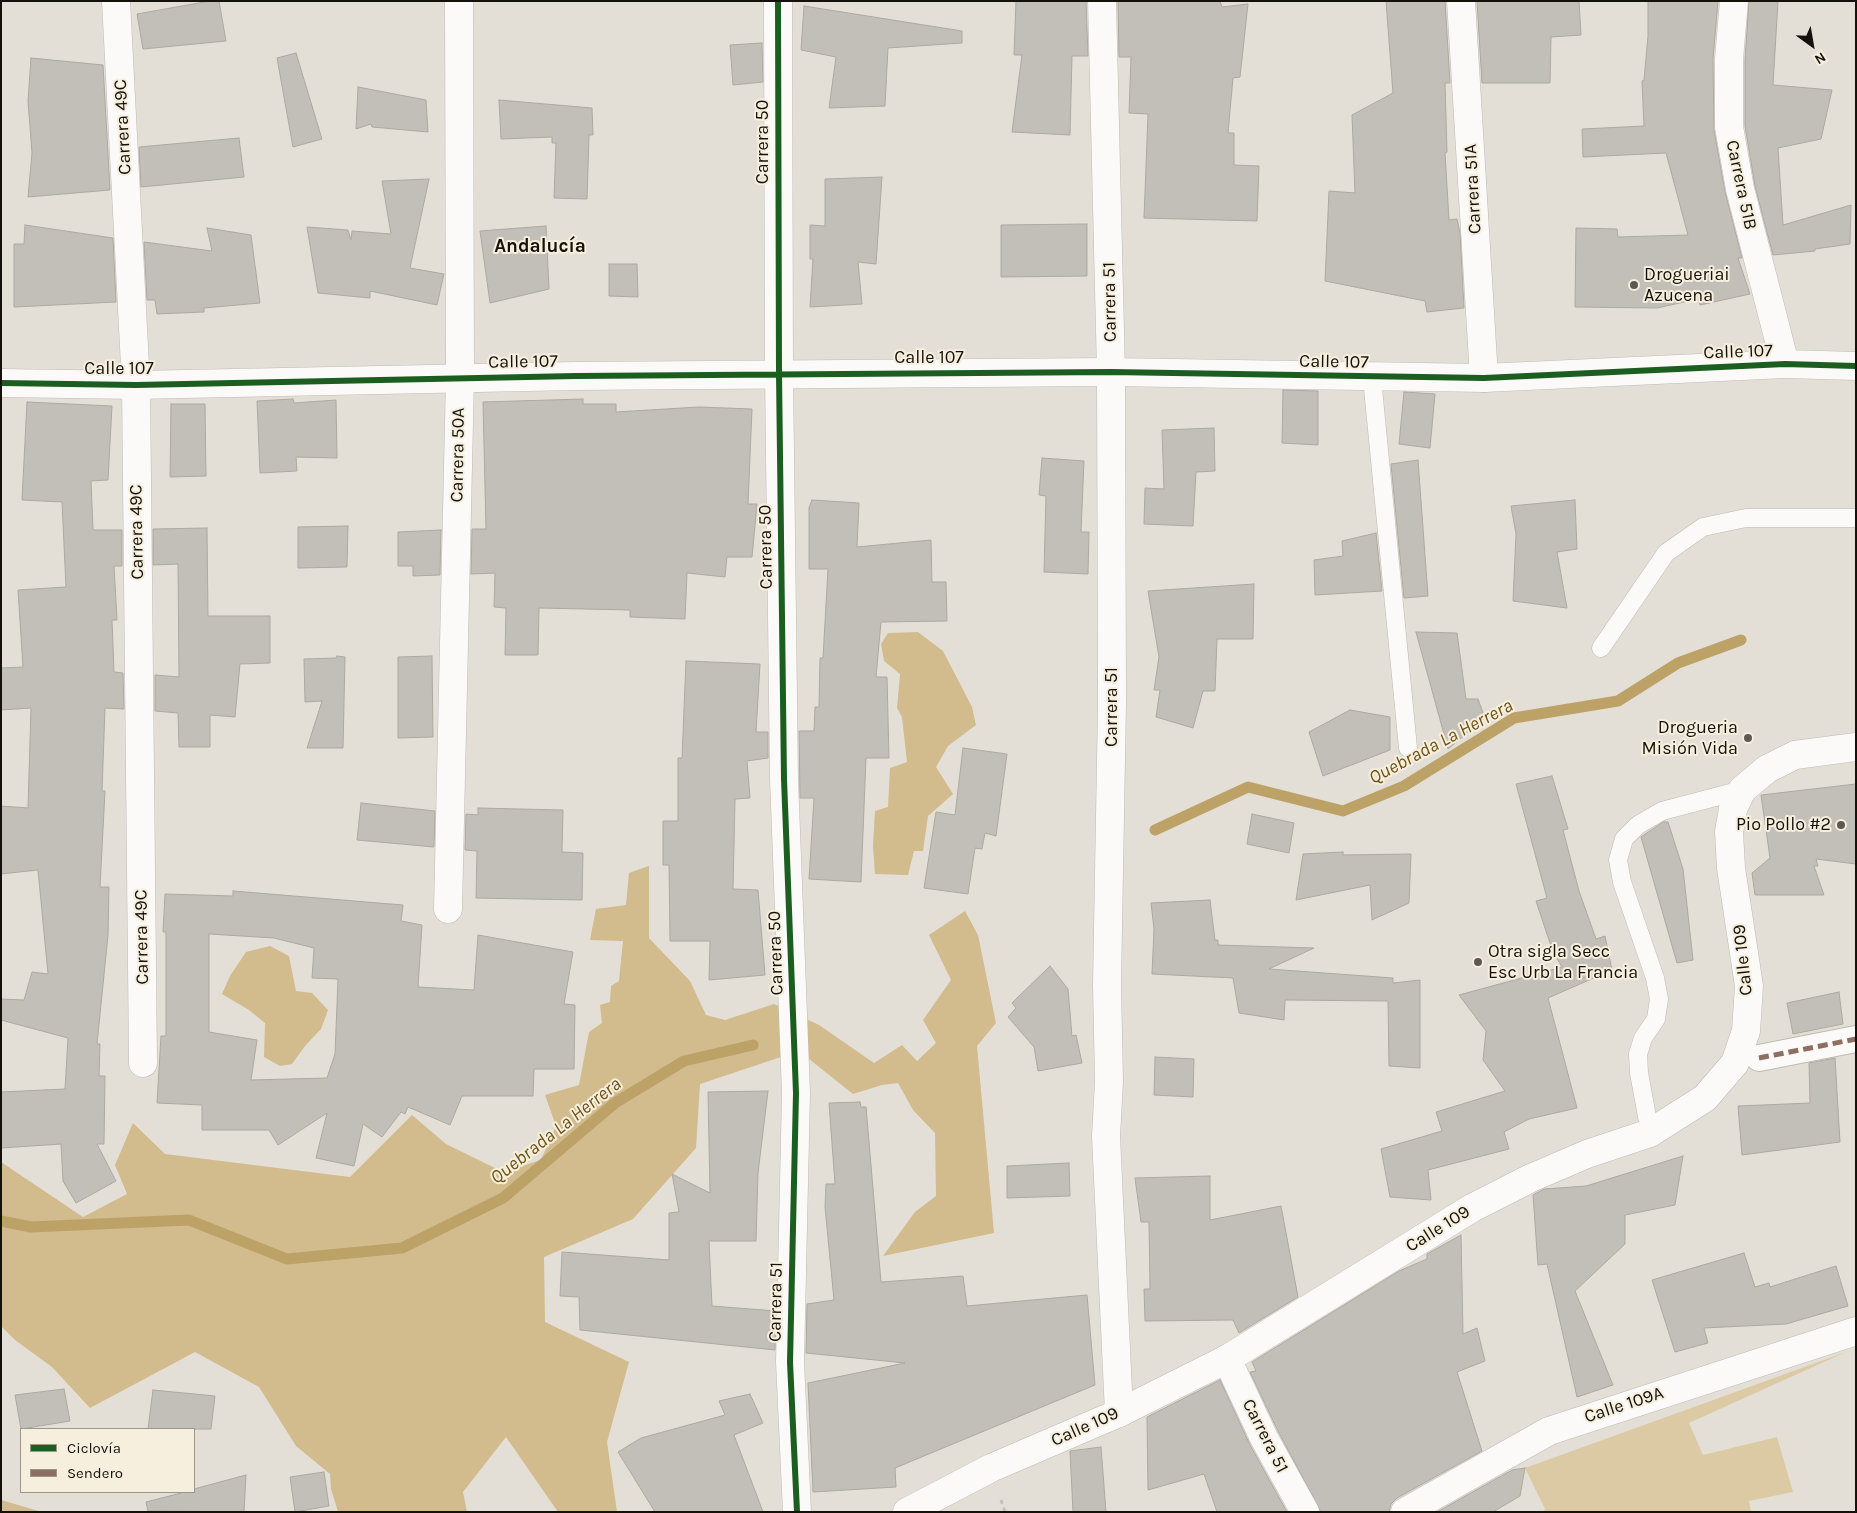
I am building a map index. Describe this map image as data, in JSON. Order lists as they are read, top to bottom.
{
  "streets": {
    "street": [
      "Carrera 49C",
      "Carrera 50",
      "Carrera 51B",
      "Carrera 51A",
      "Carrera 51",
      "Calle 107",
      "Carrera 50A",
      "Calle 109",
      "Calle 109A"
    ]
  },
  "crossings": [
    ["Carrera 49C", "Calle 107"],
    ["Carrera 50", "Carrera 51"],
    ["Carrera 50", "Calle 107"],
    ["Carrera 51B", "Calle 107"],
    ["Carrera 51A", "Calle 107"],
    ["Carrera 51", "Calle 107"],
    ["Carrera 51", "Calle 109"],
    ["Calle 107", "Carrera 50A"]
  ],
  "districts": ["Andalucía"],
  "water": ["Quebrada La Herrera"],
  "places": [
    "Drogueriai Azucena",
    "Drogueria Misión Vida",
    "Pio Pollo #2",
    "Otra sigla Secc Esc Urb La Francia"
  ],
  "legend": ["Ciclovía", "Sendero"],
  "north": "bottom right"
}
